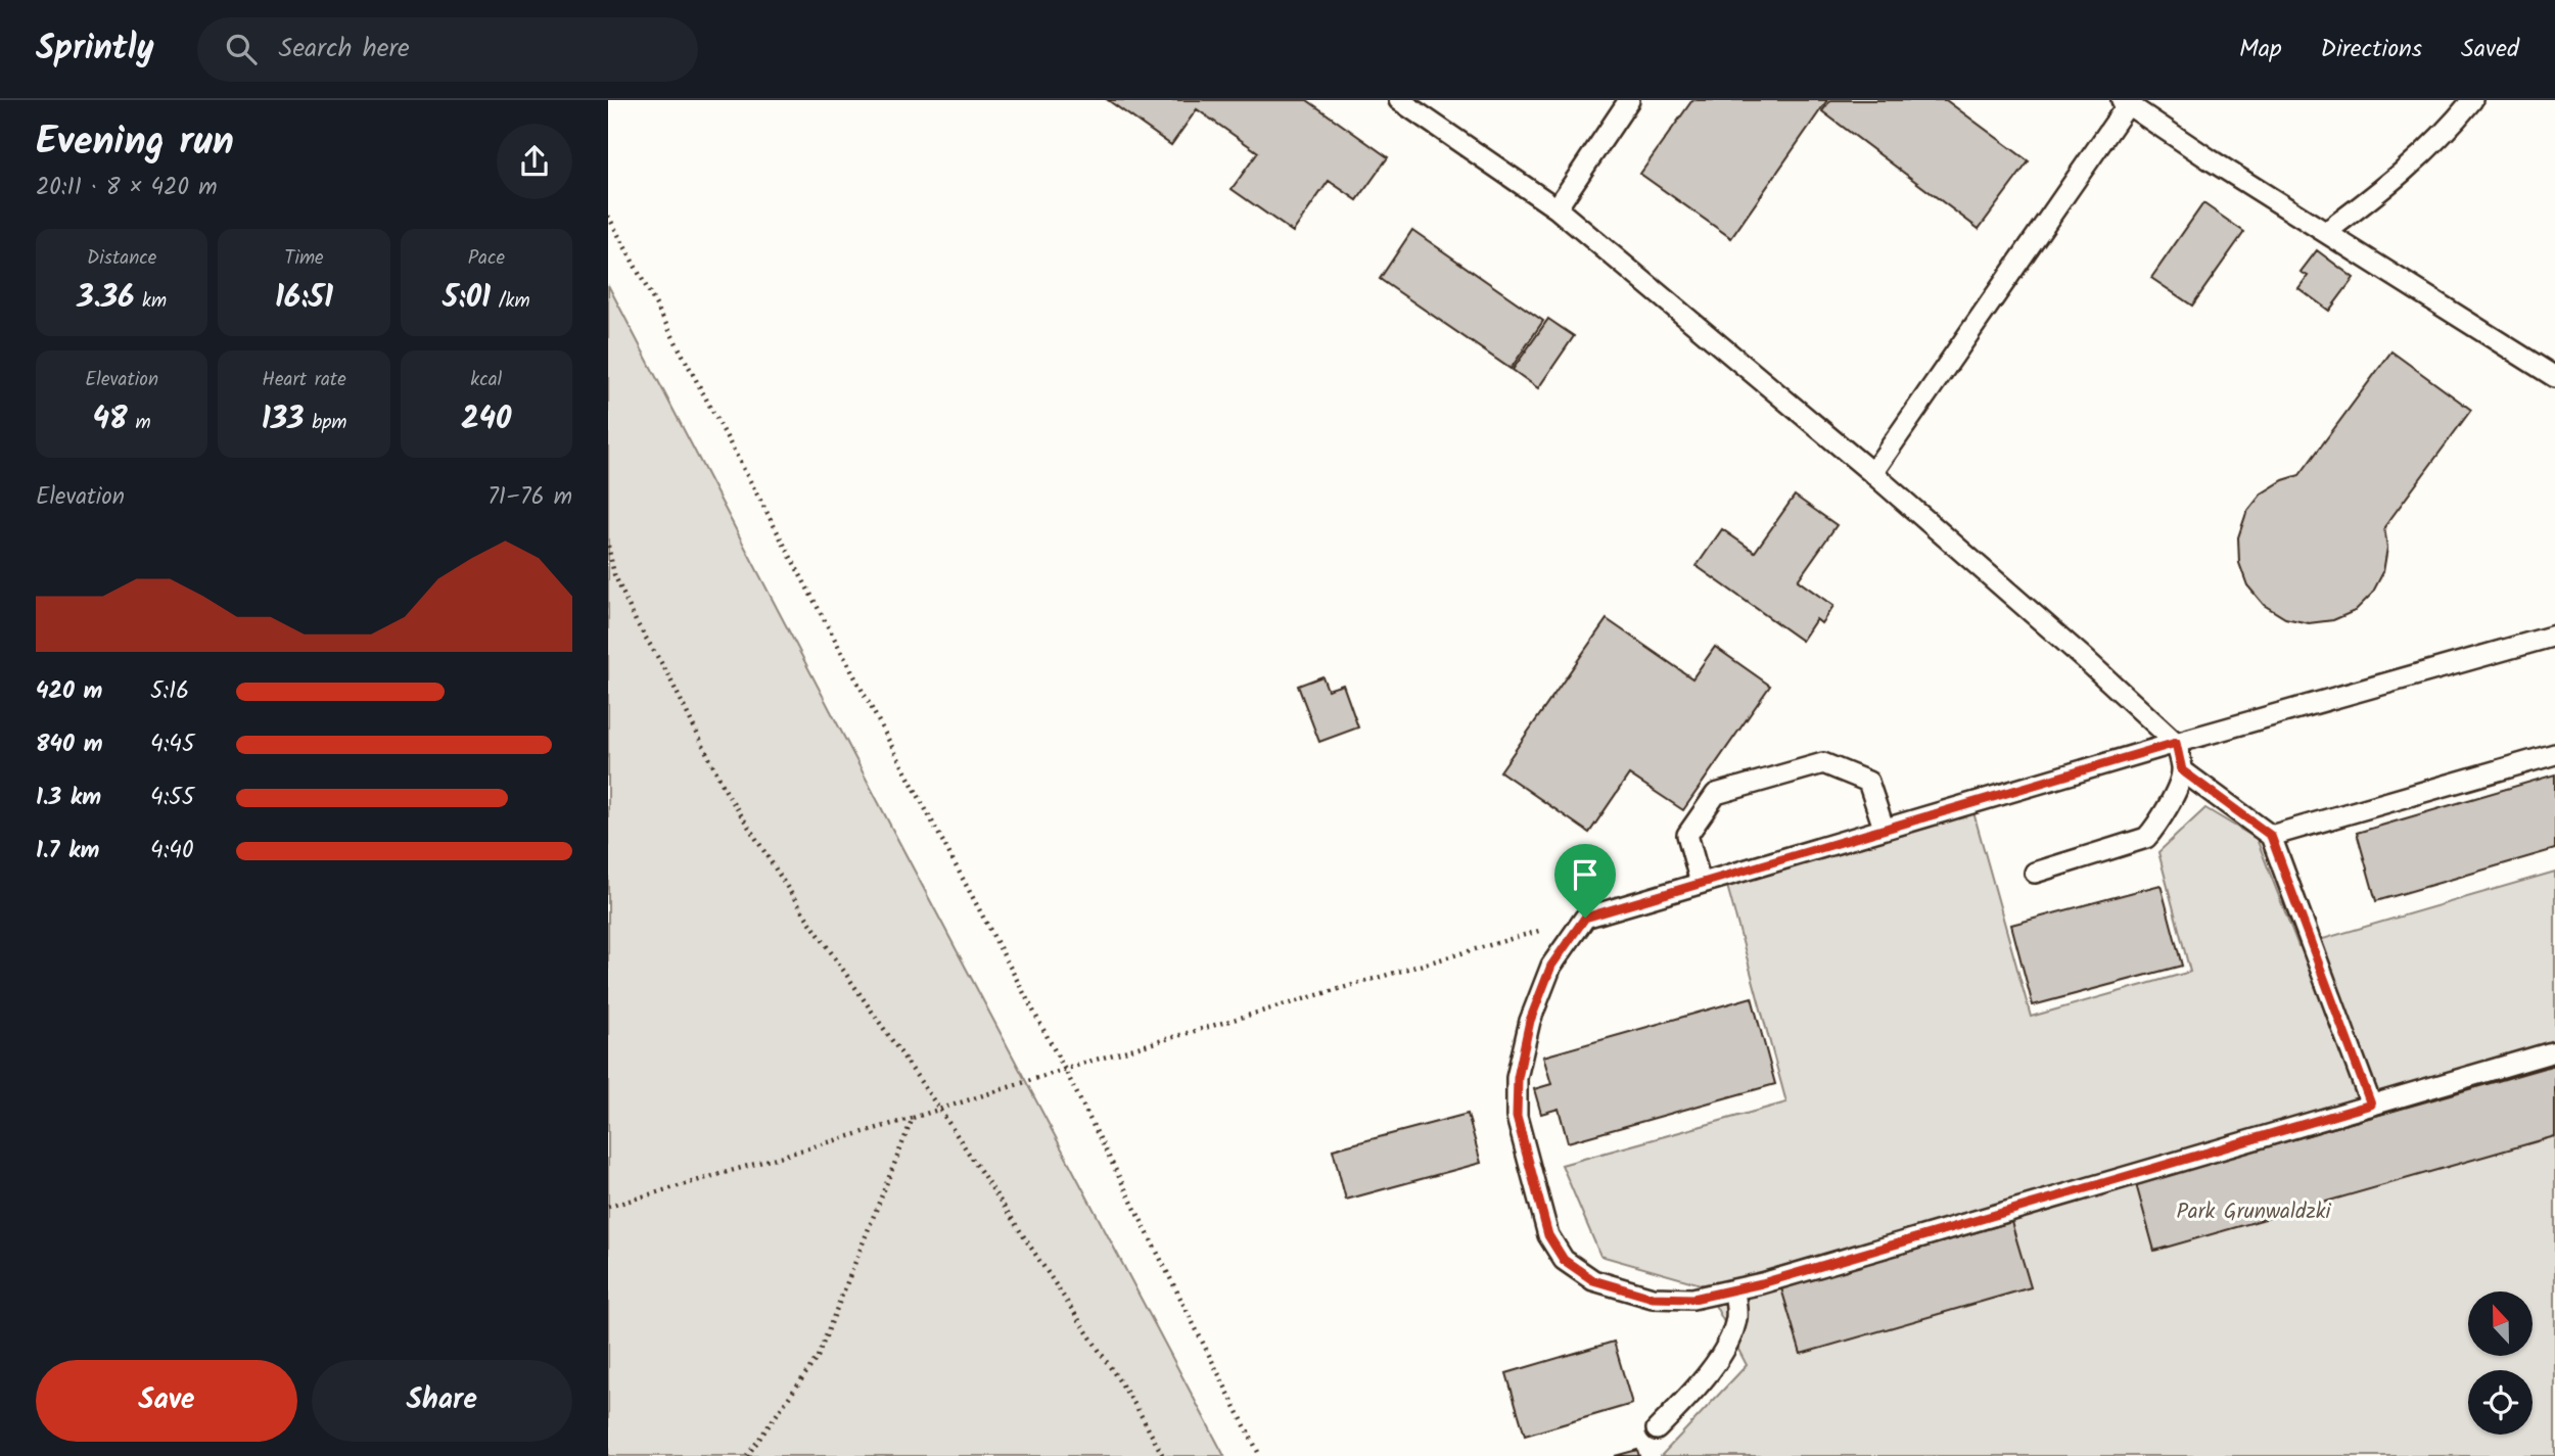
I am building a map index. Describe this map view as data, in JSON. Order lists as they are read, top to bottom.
{
  "parks": ["Park Grunwaldzki"],
  "north": "top",
  "page": {
    "header": "Sprintly",
    "search": "Search here",
    "nav": ["Map", "Directions", "Saved"],
    "heading": ["Evening run", "20:11 · 8 × 420 m"],
    "stats": [
      ["Distance", "3.36 km"],
      ["Time", "16:51"],
      ["Pace", "5:01 /km"],
      ["Elevation", "48 m"],
      ["Heart rate", "133 bpm"],
      ["kcal", "240"]
    ],
    "chart": ["Elevation", "71–76 m"],
    "list": [
      {
        "name": "420 m",
        "note": "5:16"
      },
      {
        "name": "840 m",
        "note": "4:45"
      },
      {
        "name": "1.3 km",
        "note": "4:55"
      },
      {
        "name": "1.7 km",
        "note": "4:40"
      }
    ],
    "buttons": ["Save", "Share"]
  }
}
